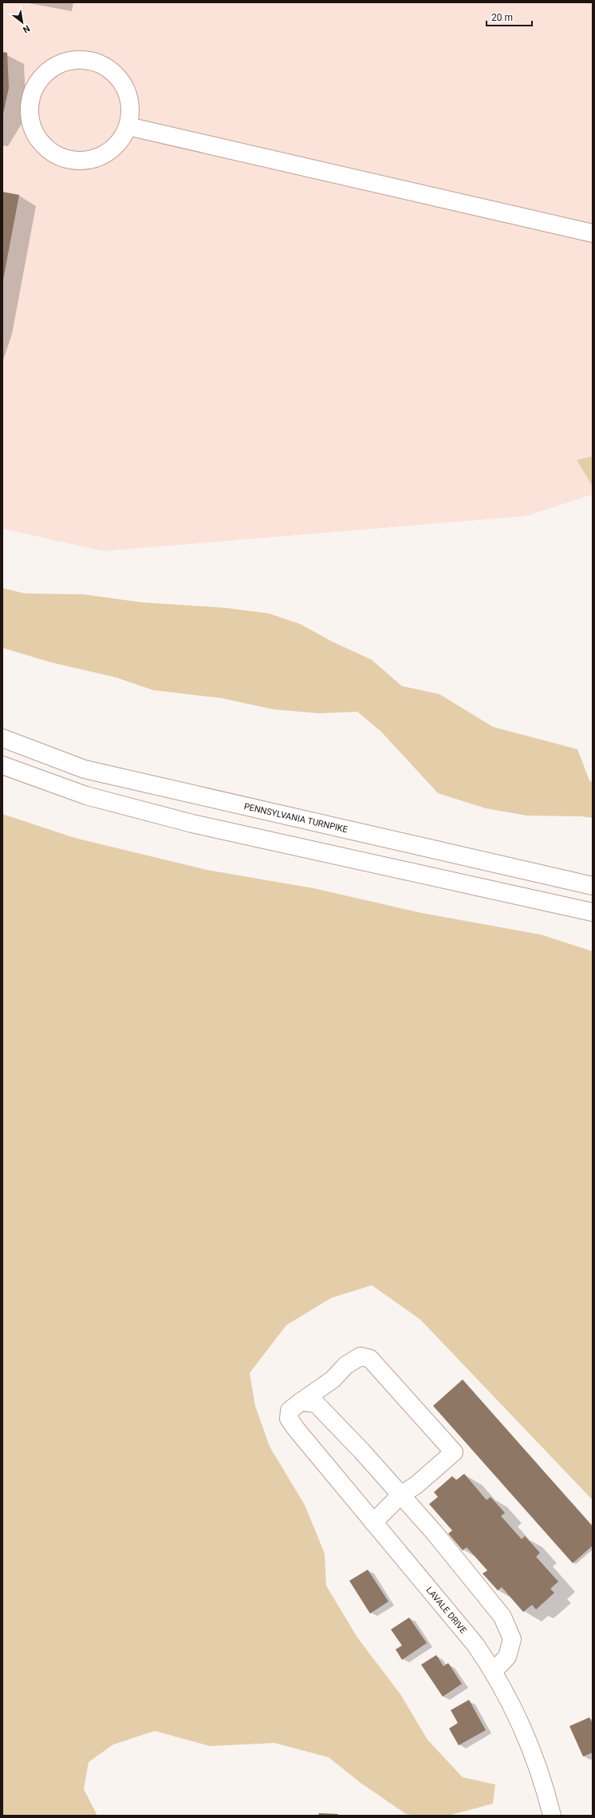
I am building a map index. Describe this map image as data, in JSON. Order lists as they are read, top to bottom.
{
  "streets": {
    "main road": ["PENNSYLVANIA TURNPIKE", "LAVALE DRIVE"]
  },
  "scale_bar": "20 m",
  "north": "bottom right"
}
